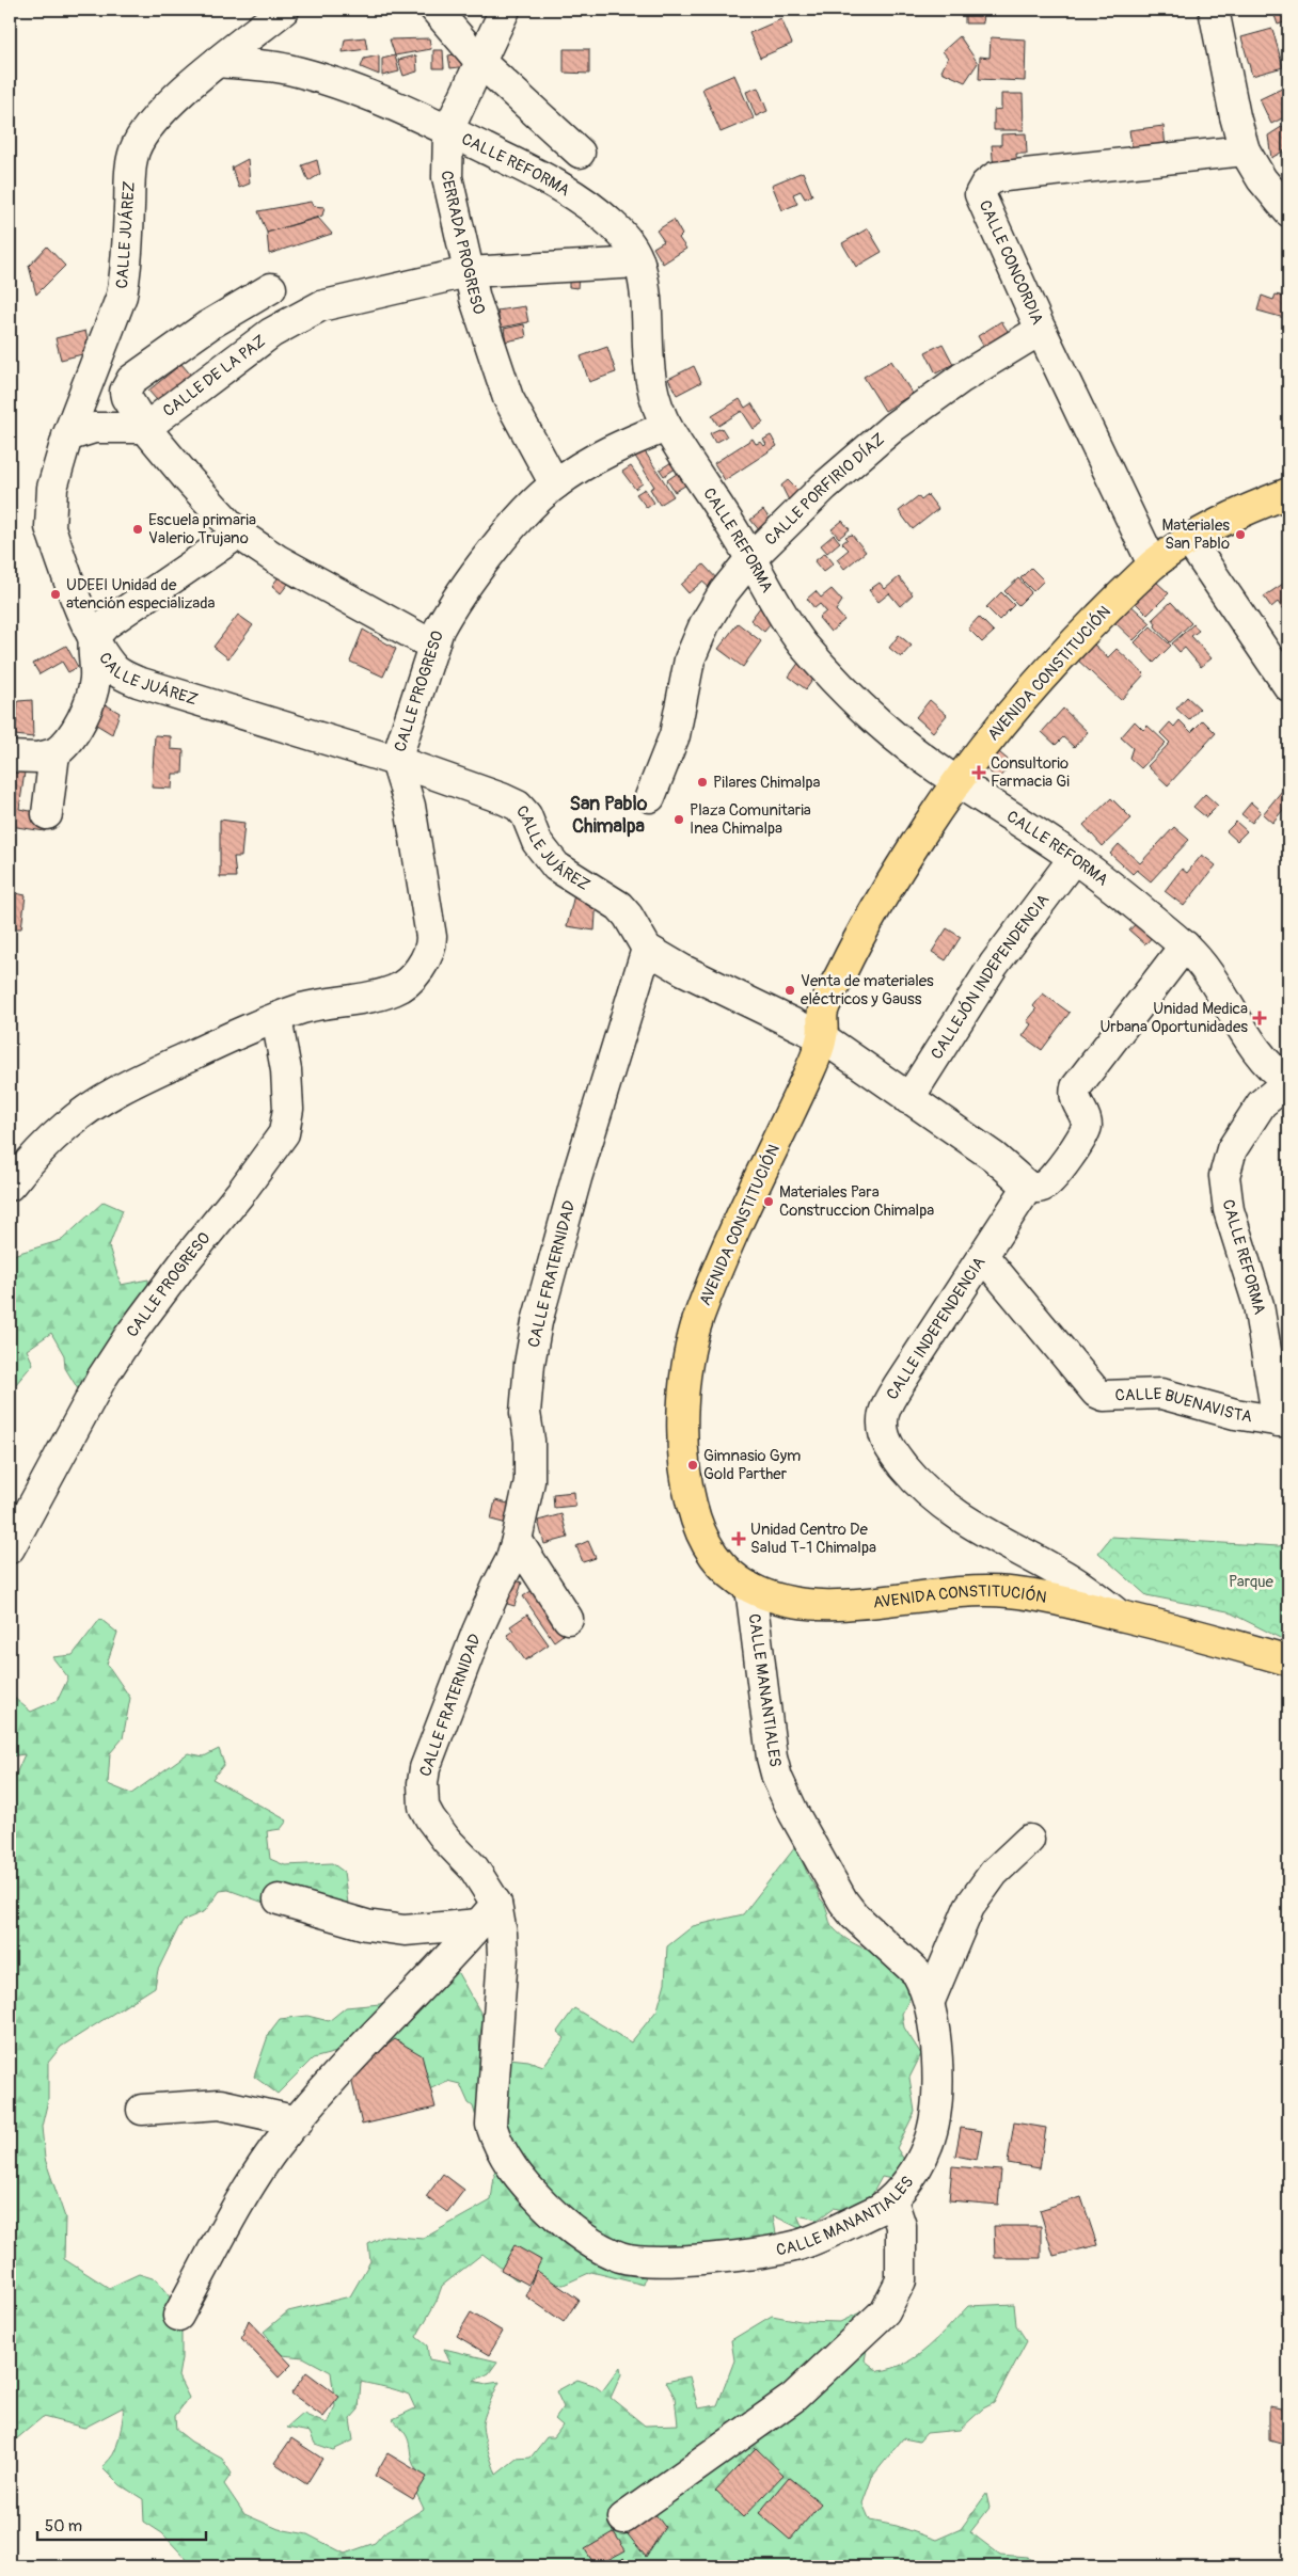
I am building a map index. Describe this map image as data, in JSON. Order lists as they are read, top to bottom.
{
  "streets": {
    "main road": ["AVENIDA CONSTITUCIÓN"],
    "street": [
      "CALLE REFORMA",
      "CALLE JUÁREZ",
      "CERRADA PROGRESO",
      "CALLE CONCORDIA",
      "CALLE DE LA PAZ",
      "CALLE PORFIRIO DÍAZ",
      "CALLE PROGRESO",
      "CALLEJÓN INDEPENDENCIA",
      "CALLE FRATERNIDAD",
      "CALLE INDEPENDENCIA",
      "CALLE BUENAVISTA",
      "CALLE MANANTIALES"
    ]
  },
  "crossings": [
    ["CALLE REFORMA", "CALLE JUÁREZ"],
    ["CALLE REFORMA", "CERRADA PROGRESO"],
    ["CALLE REFORMA", "CALLE DE LA PAZ"],
    ["CALLE REFORMA", "CALLE PORFIRIO DÍAZ"],
    ["CALLE REFORMA", "AVENIDA CONSTITUCIÓN"],
    ["CALLE REFORMA", "CALLE PROGRESO"],
    ["CALLE REFORMA", "CALLEJÓN INDEPENDENCIA"],
    ["CALLE REFORMA", "CALLE BUENAVISTA"],
    ["CALLE JUÁREZ", "AVENIDA CONSTITUCIÓN"],
    ["CALLE JUÁREZ", "CALLE PROGRESO"],
    ["CALLE JUÁREZ", "CALLE FRATERNIDAD"],
    ["CERRADA PROGRESO", "CALLE DE LA PAZ"],
    ["CERRADA PROGRESO", "CALLE PROGRESO"],
    ["CALLE CONCORDIA", "CALLE PORFIRIO DÍAZ"],
    ["CALLE CONCORDIA", "AVENIDA CONSTITUCIÓN"],
    ["CALLE DE LA PAZ", "CALLE PROGRESO"],
    ["AVENIDA CONSTITUCIÓN", "CALLE INDEPENDENCIA"],
    ["AVENIDA CONSTITUCIÓN", "CALLE MANANTIALES"],
    ["CALLE FRATERNIDAD", "CALLE MANANTIALES"],
    ["CALLE INDEPENDENCIA", "CALLE BUENAVISTA"]
  ],
  "districts": ["San Pablo Chimalpa"],
  "parks": ["Parque"],
  "places": {
    "other": [
      "Escuela primaria Valerio Trujano",
      "Materiales San Pablo",
      "UDEEI Unidad de atención especializada",
      "Pilares Chimalpa",
      "Plaza Comunitaria Inea Chimalpa",
      "Venta de materiales eléctricos y Gauss",
      "Materiales Para Construccion Chimalpa",
      "Gimnasio Gym Gold Parther"
    ],
    "health": ["Consultorio Farmacia Gi", "Unidad Medica Urbana Oportunidades", "Unidad Centro De Salud T-1 Chimalpa"]
  },
  "scale_bar": "50 m"
}
